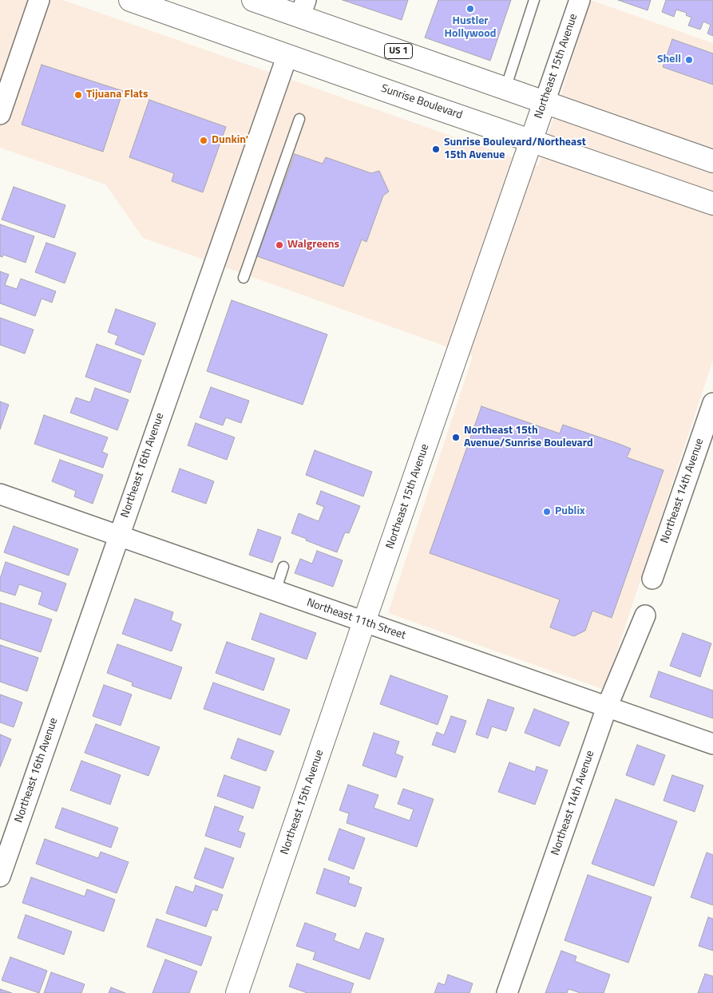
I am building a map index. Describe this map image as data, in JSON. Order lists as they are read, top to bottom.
{
  "streets": {
    "main road": ["US 1", "Northeast 15th Avenue", "Sunrise Boulevard"],
    "street": ["Northeast 16th Avenue", "Northeast 14th Avenue", "Northeast 11th Street"]
  },
  "crossings": [
    ["US 1", "Northeast 15th Avenue"],
    ["Northeast 15th Avenue", "Sunrise Boulevard"],
    ["Northeast 15th Avenue", "Northeast 11th Street"],
    ["Sunrise Boulevard", "Northeast 16th Avenue"],
    ["Northeast 16th Avenue", "Northeast 11th Street"],
    ["Northeast 14th Avenue", "Northeast 11th Street"]
  ],
  "places": [
    "Hustler Hollywood",
    "Shell",
    "Tijuana Flats",
    "Dunkin'",
    "Sunrise Boulevard/Northeast 15th Avenue",
    "Walgreens",
    "Northeast 15th Avenue/Sunrise Boulevard",
    "Publix"
  ]
}
